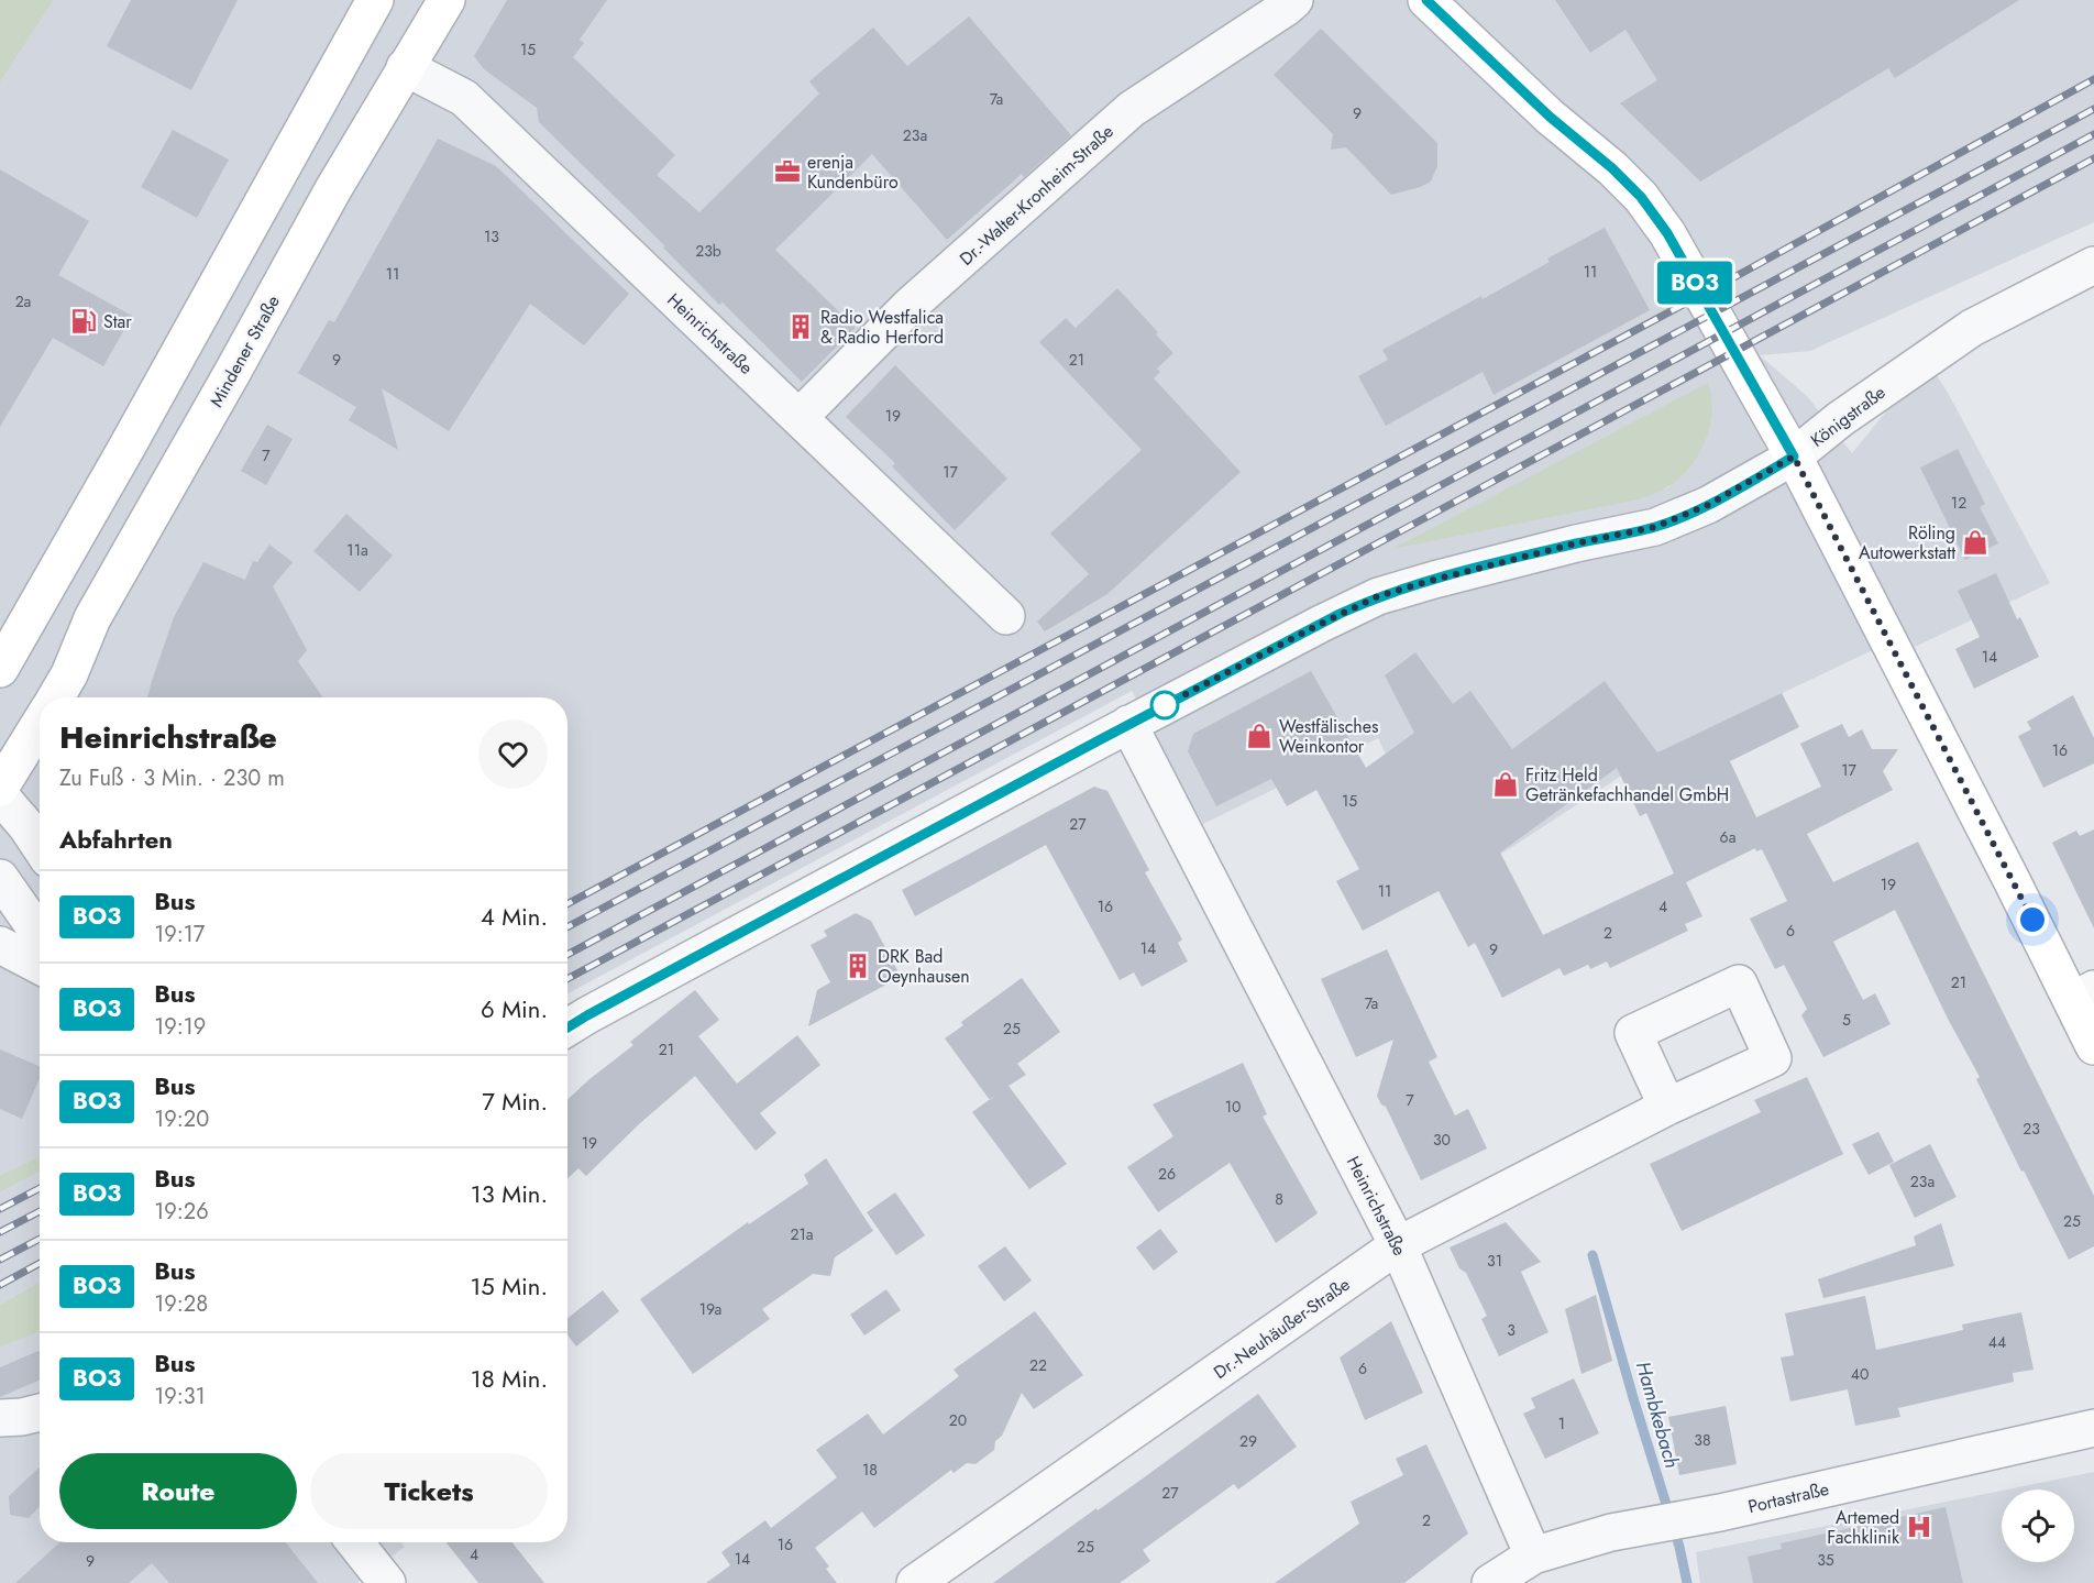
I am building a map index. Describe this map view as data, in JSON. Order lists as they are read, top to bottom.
{
  "streets": {
    "main road": ["Mindener Straße"],
    "street": [
      "Dr.-Walter-Kronheim-Straße",
      "Heinrichstraße",
      "Königstraße",
      "Dr.-Neuhäußer-Straße",
      "Portastraße"
    ]
  },
  "crossings": [
    ["Dr.-Walter-Kronheim-Straße", "Heinrichstraße"],
    ["Heinrichstraße", "Mindener Straße"],
    ["Heinrichstraße", "Königstraße"],
    ["Heinrichstraße", "Dr.-Neuhäußer-Straße"],
    ["Heinrichstraße", "Portastraße"]
  ],
  "water": ["Hambkebach"],
  "places": {
    "office": ["erenja Kundenbüro"],
    "fuel station": ["Star"],
    "building": ["Radio Westfalica & Radio Herford", "DRK Bad Oeynhausen"],
    "shop": ["Röling Autowerkstatt", "Westfälisches Weinkontor", "Fritz Held Getränkefachhandel GmbH"],
    "hospital": ["Artemed Fachklinik"]
  },
  "lines": ["bus line BO3"],
  "house_numbers": [
    "15",
    "7a",
    "9",
    "23a",
    "13",
    "23b",
    "11",
    "11",
    "2a",
    "9",
    "21",
    "19",
    "7",
    "17",
    "12",
    "11a",
    "14",
    "16",
    "17",
    "15",
    "27",
    "6a",
    "19",
    "11",
    "16",
    "4",
    "6",
    "2",
    "14",
    "9",
    "21",
    "7a",
    "5",
    "25",
    "21",
    "7",
    "10",
    "23",
    "30",
    "19",
    "26",
    "23a",
    "8",
    "25",
    "21a",
    "31",
    "19a",
    "3",
    "44",
    "22",
    "6",
    "40",
    "20",
    "1",
    "38",
    "29",
    "18",
    "27",
    "2",
    "16",
    "25",
    "4",
    "14",
    "35",
    "9"
  ],
  "page": {
    "on_map": "BO3",
    "heading": [
      ["Heinrichstraße", "Zu Fuß · 3 Min. · 230 m"],
      "Abfahrten"
    ],
    "list": [
      {
        "mark": "BO3",
        "name": "Bus",
        "note": "19:17",
        "value": "4 Min."
      },
      {
        "mark": "BO3",
        "name": "Bus",
        "note": "19:19",
        "value": "6 Min."
      },
      {
        "mark": "BO3",
        "name": "Bus",
        "note": "19:20",
        "value": "7 Min."
      },
      {
        "mark": "BO3",
        "name": "Bus",
        "note": "19:26",
        "value": "13 Min."
      },
      {
        "mark": "BO3",
        "name": "Bus",
        "note": "19:28",
        "value": "15 Min."
      },
      {
        "mark": "BO3",
        "name": "Bus",
        "note": "19:31",
        "value": "18 Min."
      }
    ],
    "buttons": ["Route", "Tickets"]
  }
}
